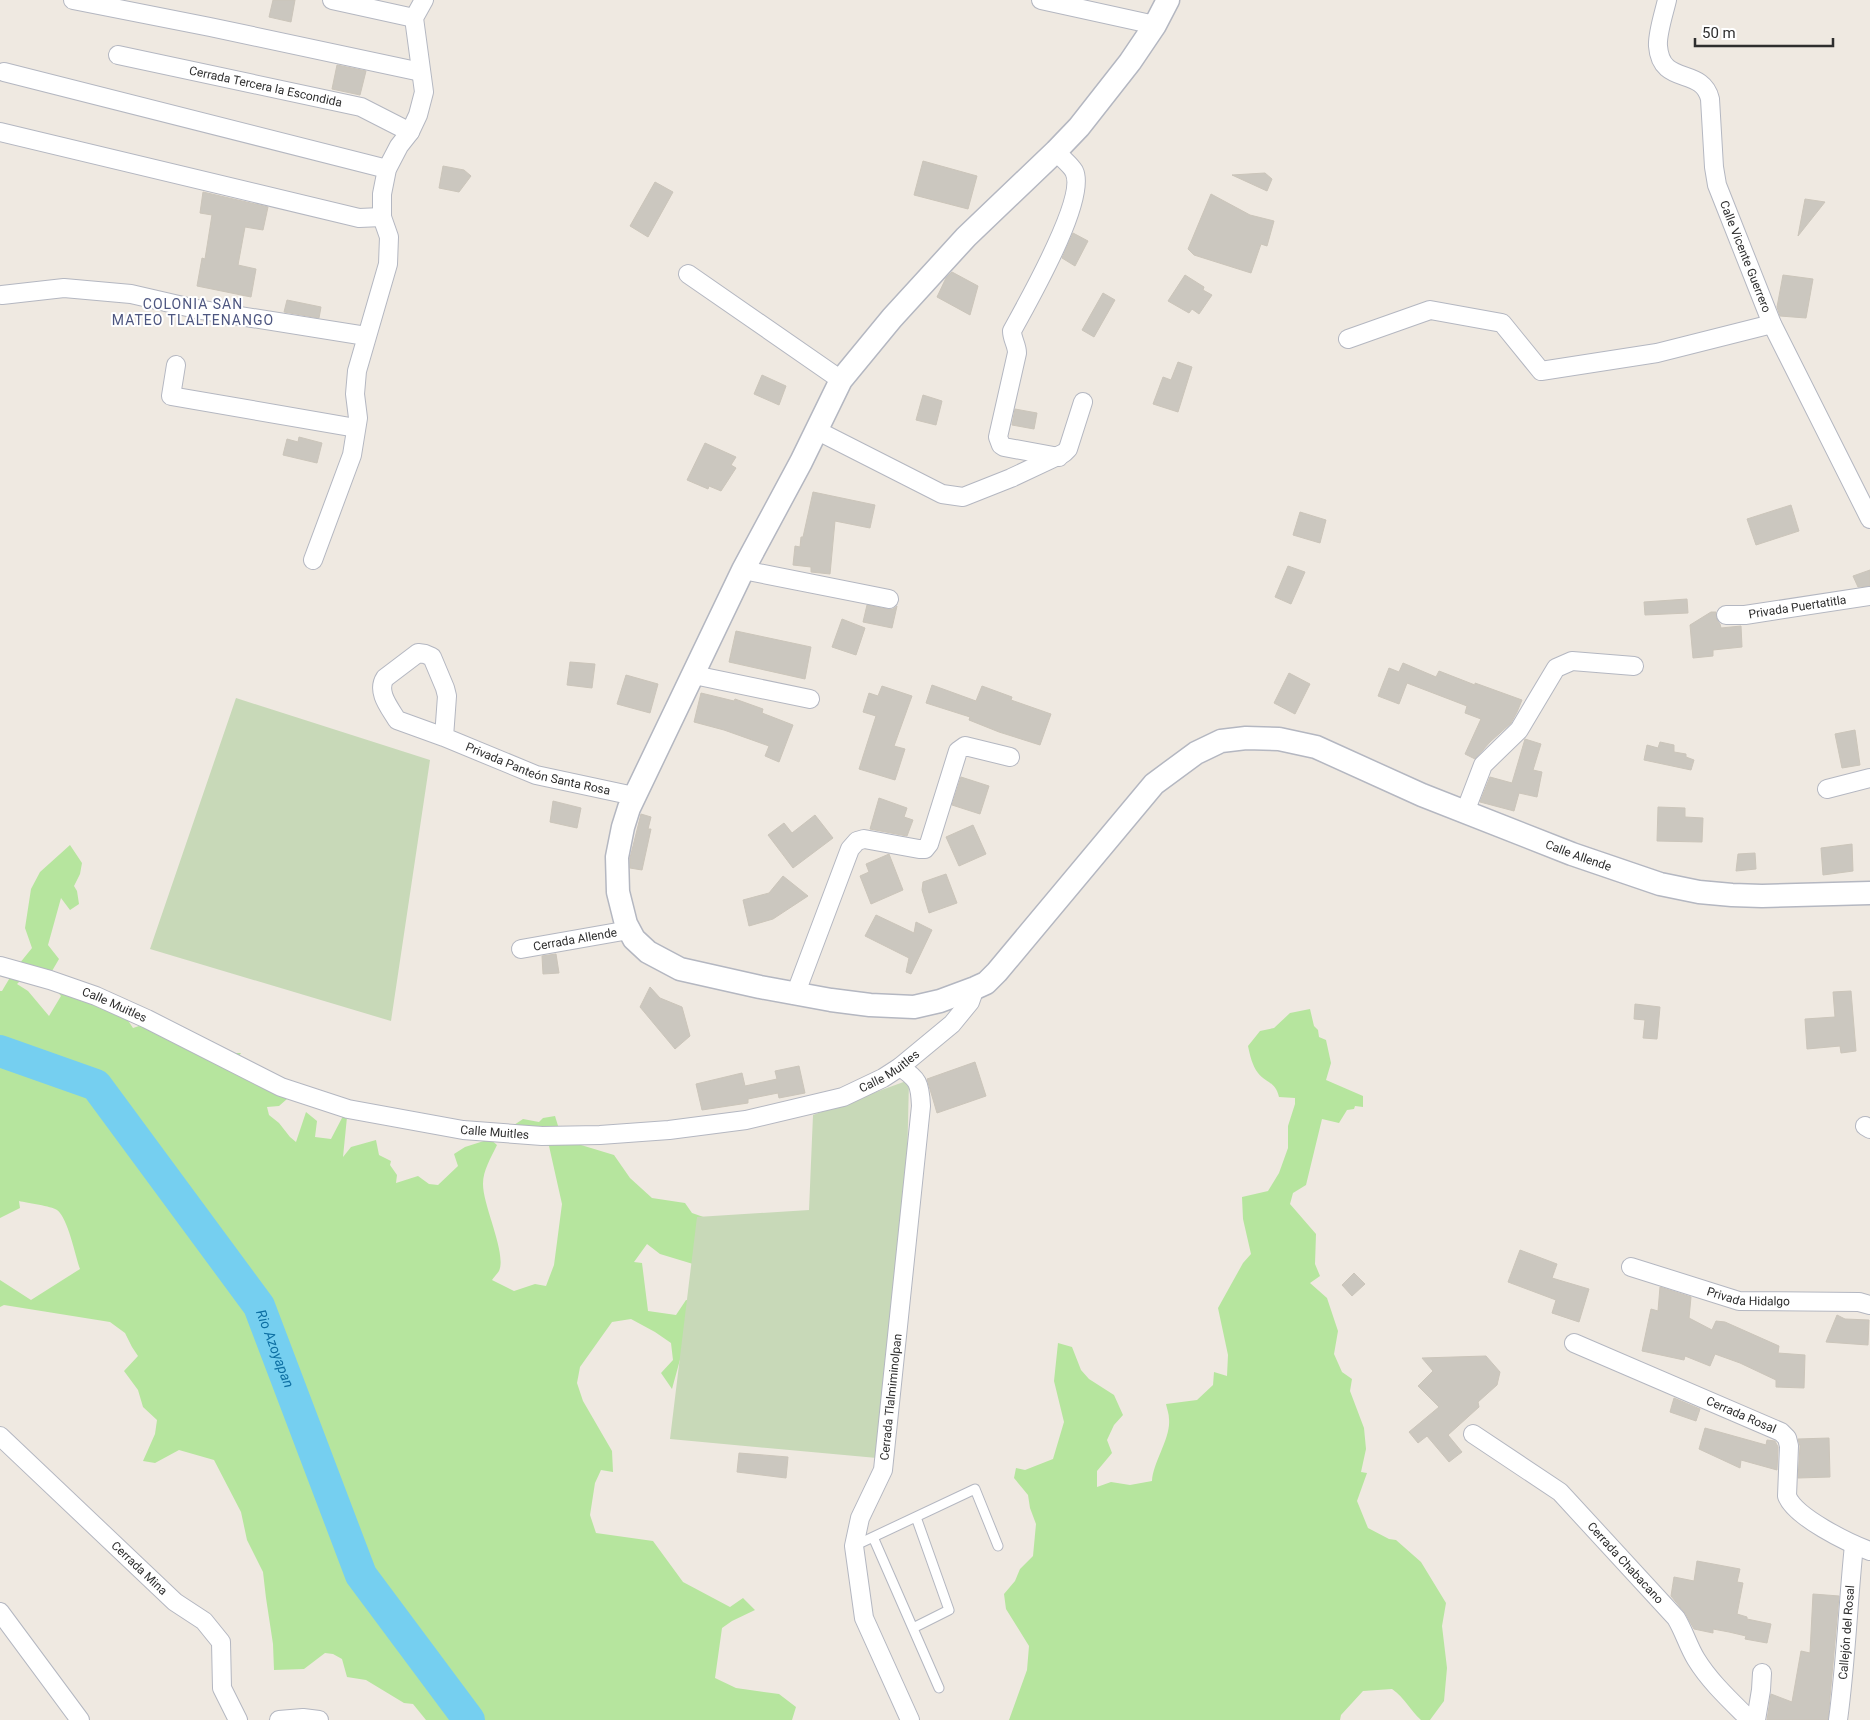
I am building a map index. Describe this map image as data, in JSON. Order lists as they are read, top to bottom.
{
  "streets": {
    "street": [
      "Cerrada Tercera la Escondida",
      "Calle Vicente Guerrero",
      "Privada Puertatitla",
      "Privada Panteón Santa Rosa",
      "Calle Allende",
      "Cerrada Allende",
      "Calle Muitles",
      "Privada Hidalgo",
      "Cerrada Tlalmiminolpan",
      "Cerrada Rosal",
      "Cerrada Chabacano",
      "Cerrada Mina",
      "Callejón del Rosal"
    ]
  },
  "crossings": [
    ["Calle Allende", "Cerrada Allende"],
    ["Calle Allende", "Calle Muitles"],
    ["Calle Muitles", "Cerrada Tlalmiminolpan"],
    ["Cerrada Rosal", "Callejón del Rosal"]
  ],
  "districts": ["COLONIA SAN MATEO TLALTENANGO"],
  "water": ["Rio Azoyapan"],
  "scale_bar": "50 m"
}
